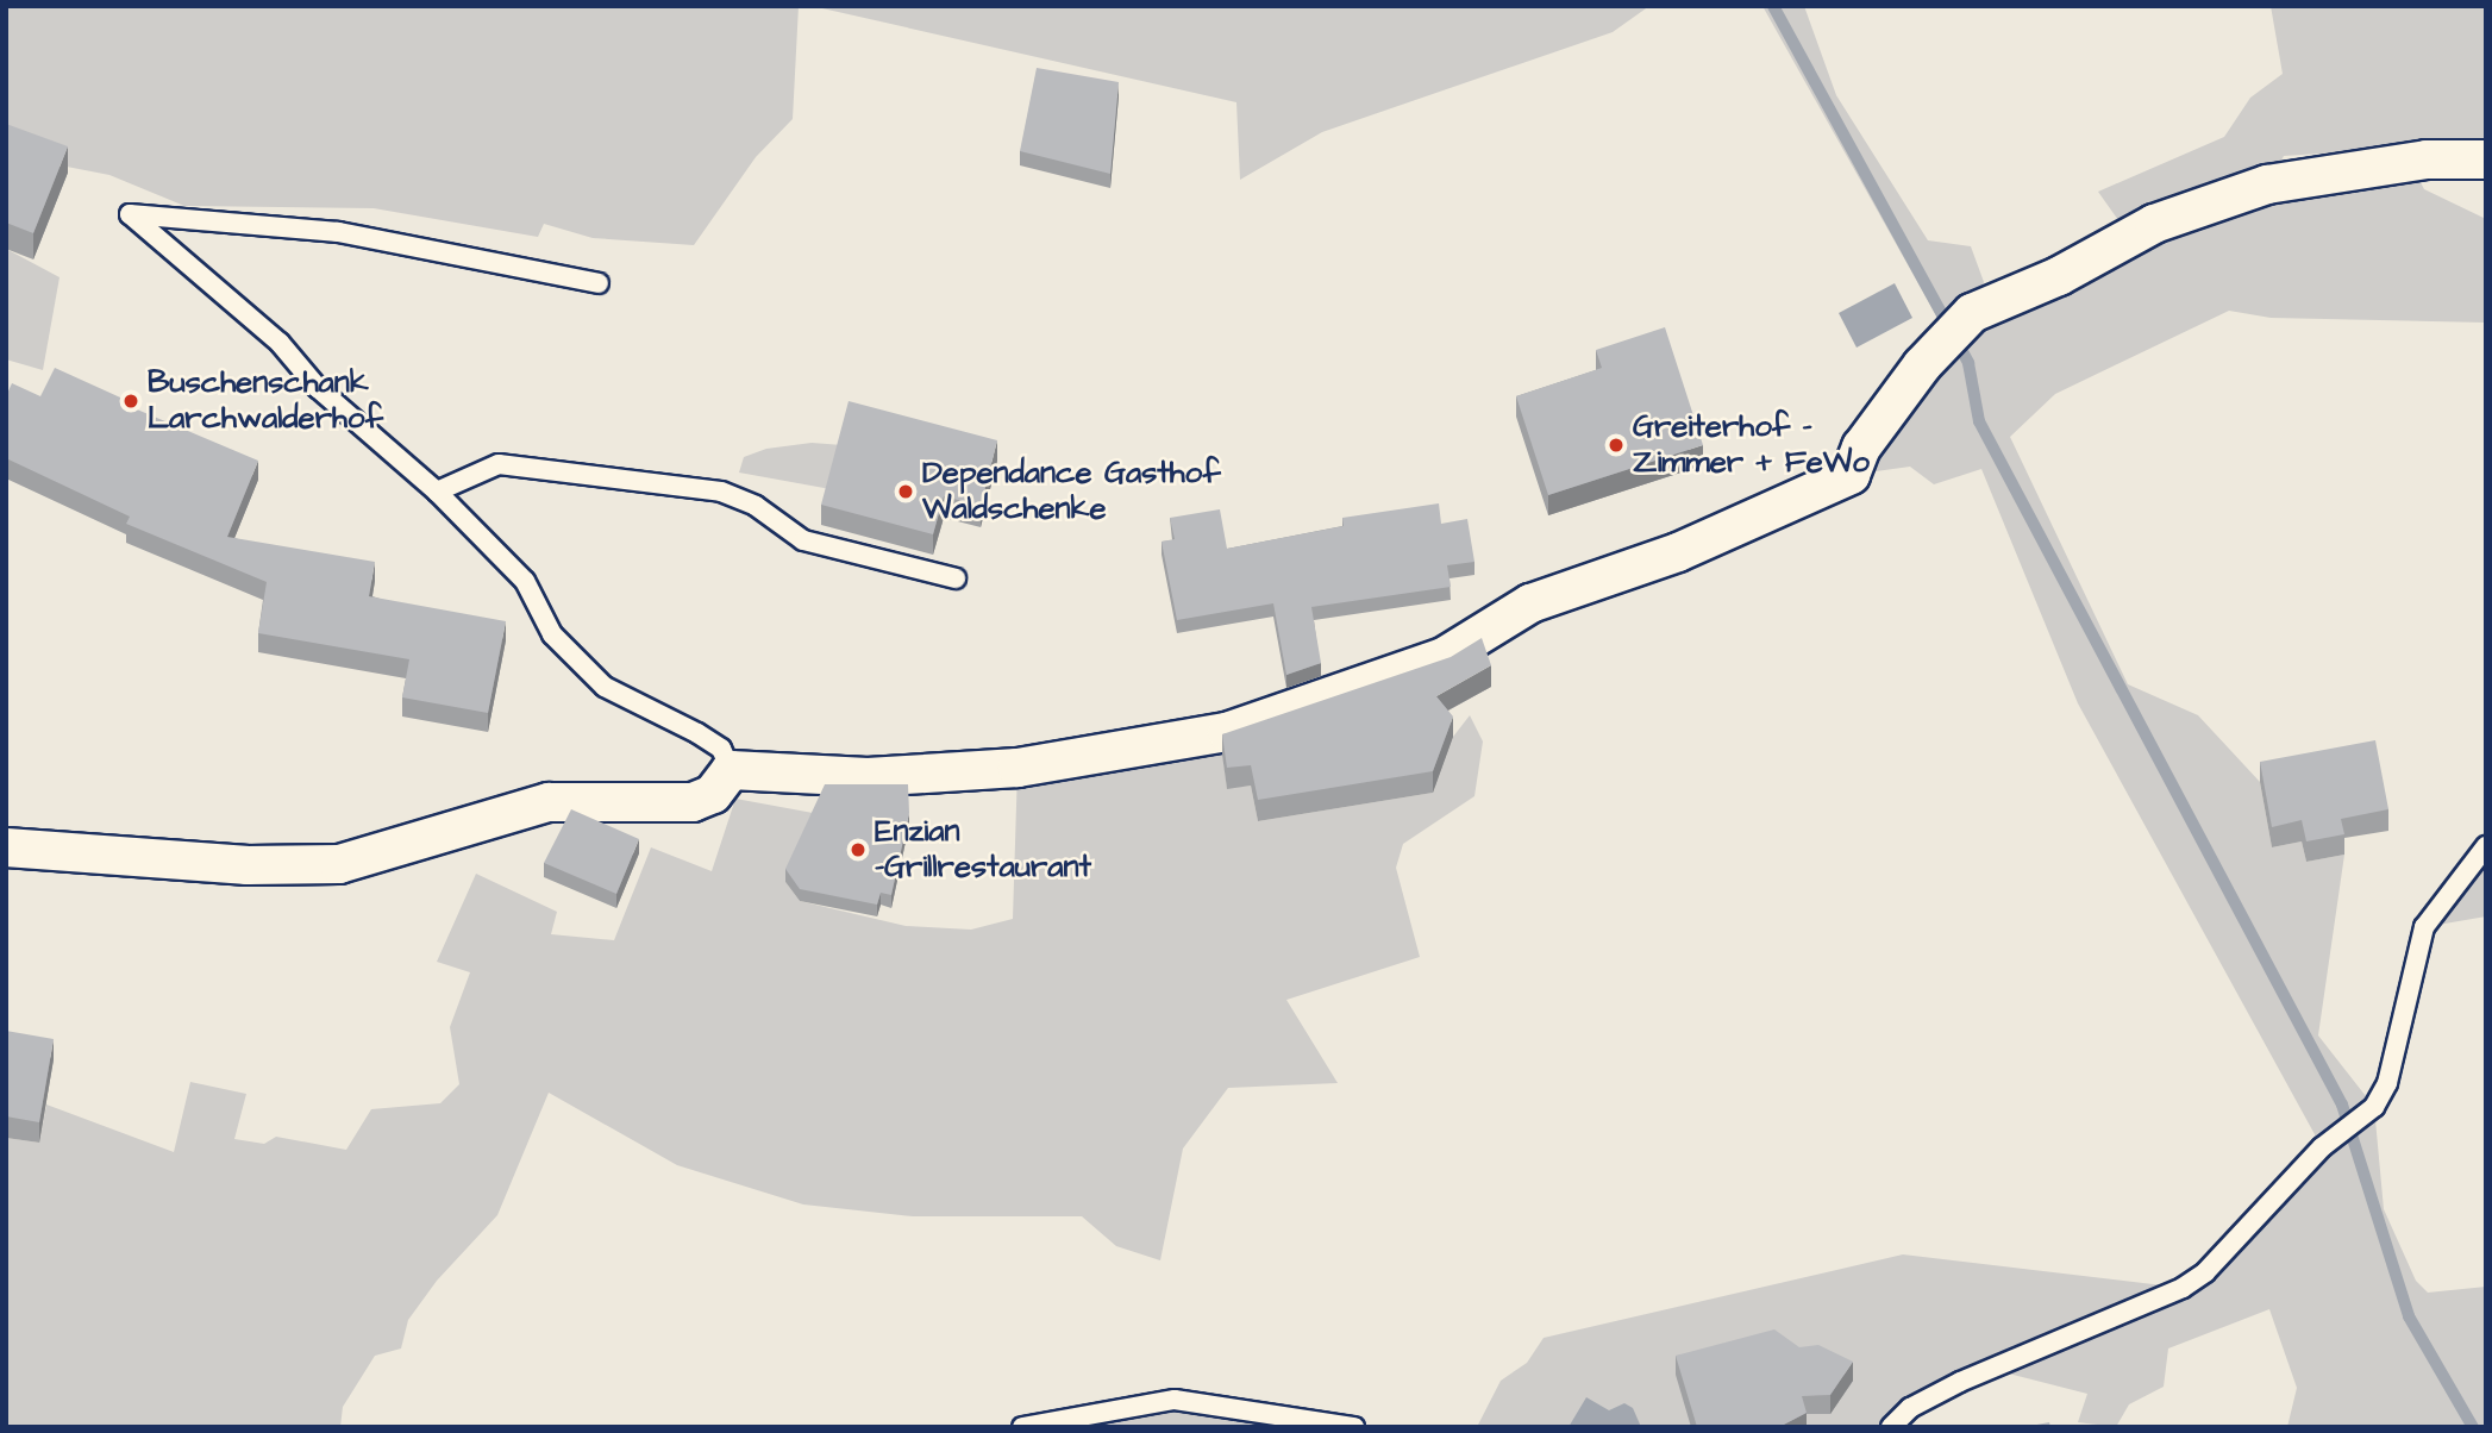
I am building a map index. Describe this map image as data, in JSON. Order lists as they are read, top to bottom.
{
  "places": [
    "Buschenschank Larchwalderhof",
    "Greiterhof - Zimmer + FeWo",
    "Dependance Gasthof Waldschenke",
    "Enzian -Grillrestaurant"
  ]
}
